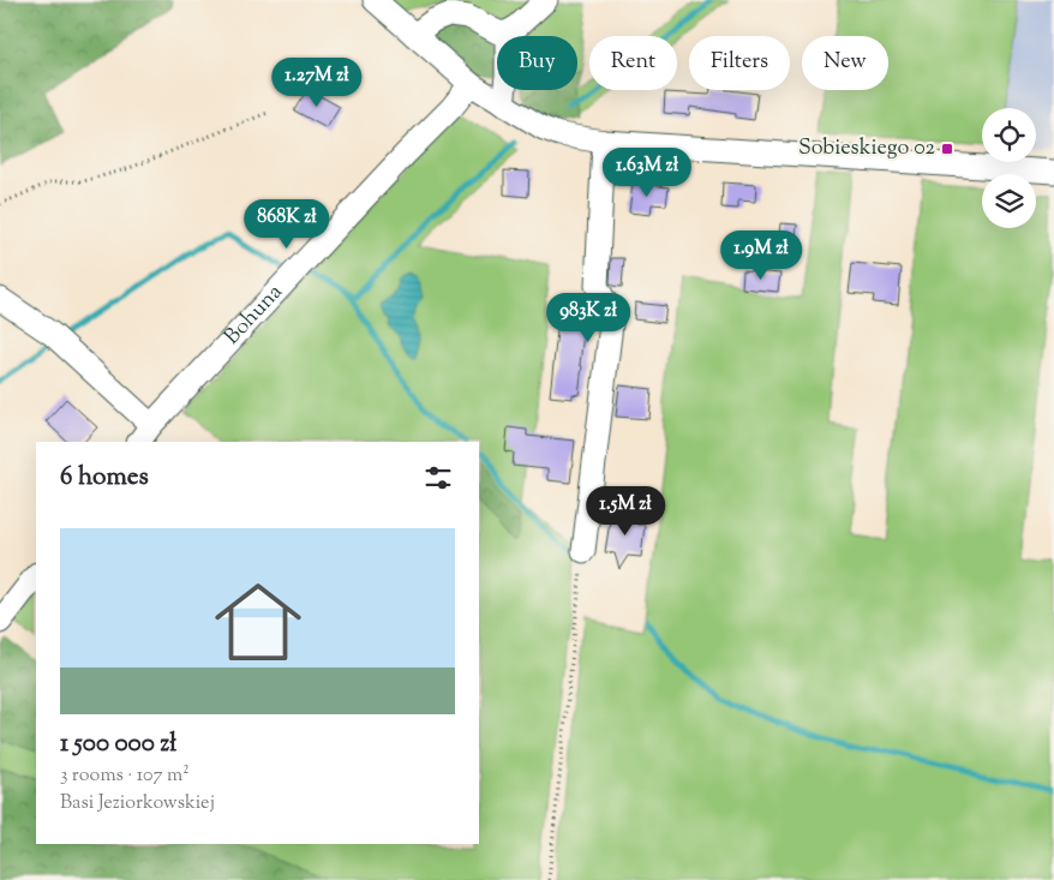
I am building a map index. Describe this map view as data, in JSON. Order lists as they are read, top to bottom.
{
  "streets": {
    "street": ["Bohuna"]
  },
  "places": {
    "transit": ["Sobieskiego 02"]
  },
  "page": {
    "chip": [
      "Buy",
      "Rent",
      "Filters",
      "New"
    ],
    "price": [
      "1.27M zł",
      "1.63M zł",
      "868K zł",
      "1.9M zł",
      "983K zł",
      "1.5M zł"
    ],
    "heading": "6 homes",
    "list": [
      {
        "name": "1 500 000 zł",
        "note": "3 rooms · 107 m² · Basi Jeziorkowskiej"
      }
    ]
  }
}
